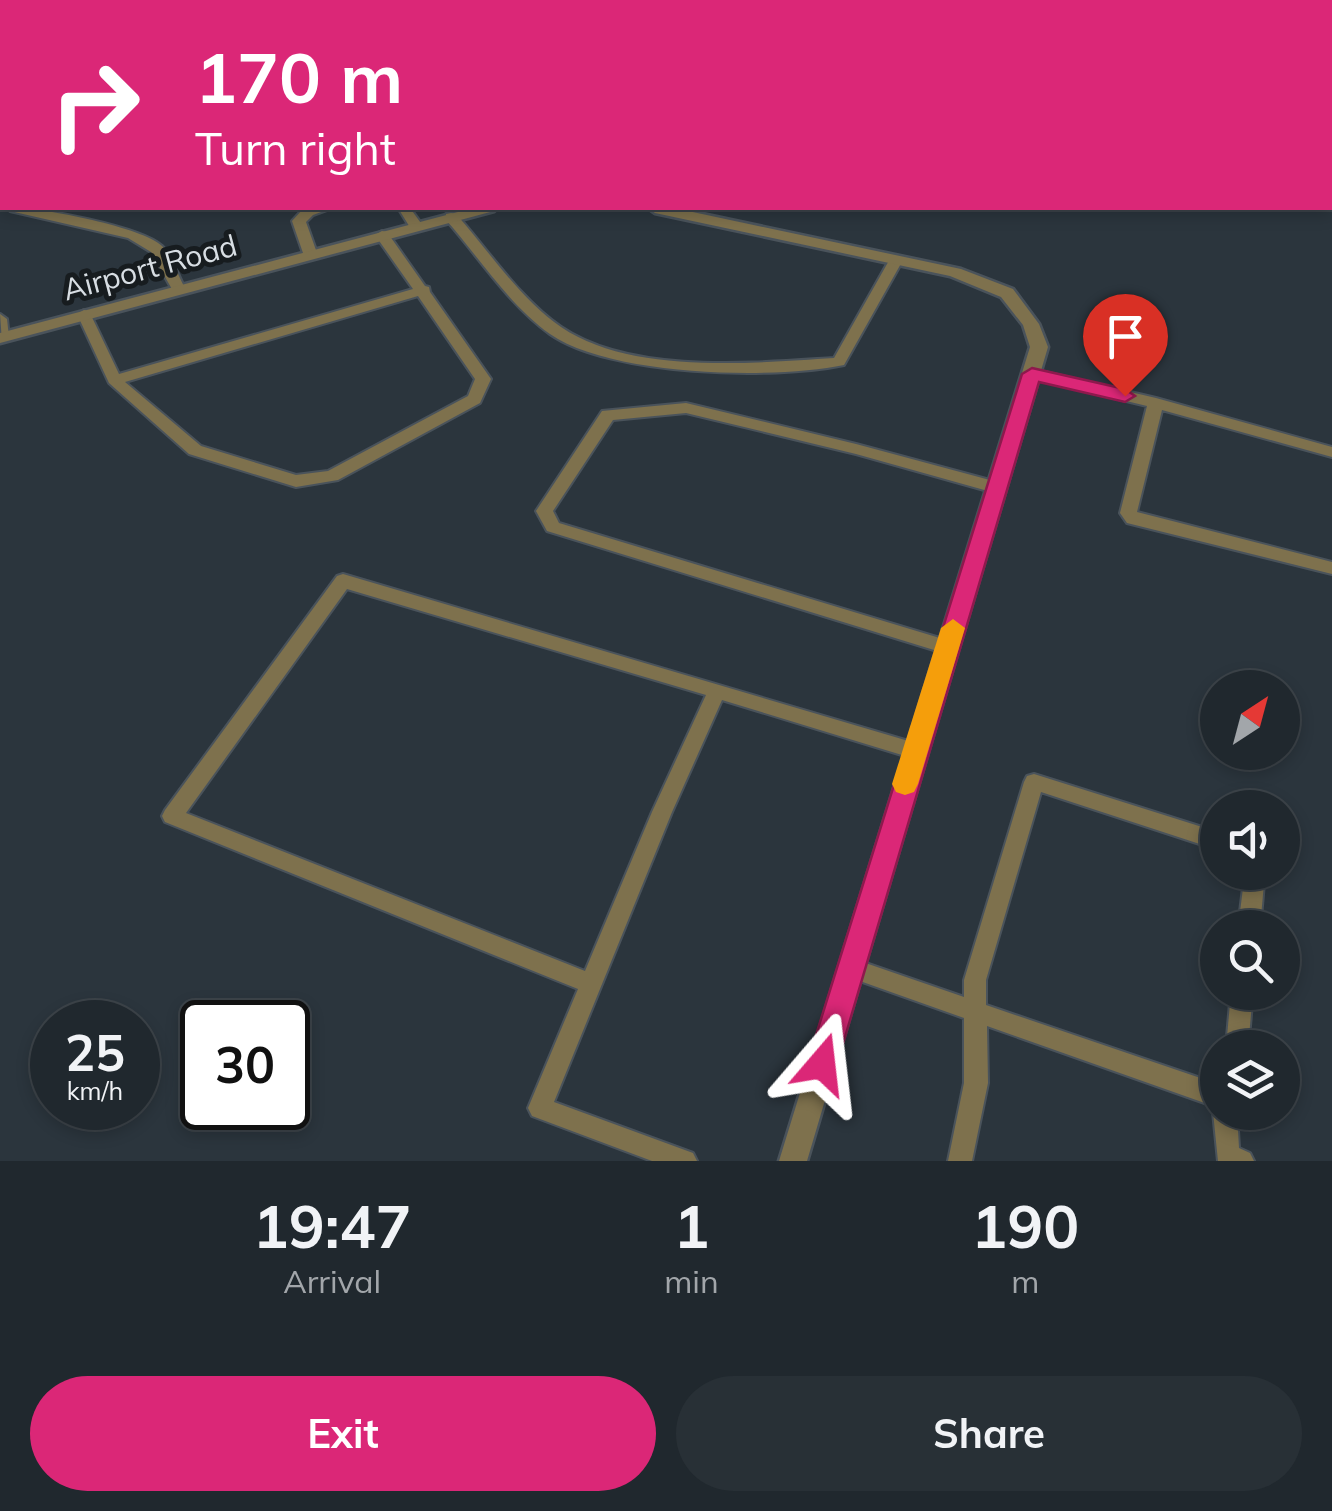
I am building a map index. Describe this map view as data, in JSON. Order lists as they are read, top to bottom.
{
  "streets": {
    "street": ["Airport Road"]
  },
  "north": "top right",
  "page": {
    "turn": ["170 m", "Turn right"],
    "speed": "25 km/h",
    "limit": "30",
    "eta": [
      "19:47",
      "Arrival",
      "1",
      "min",
      "190",
      "m"
    ],
    "buttons": ["Exit", "Share"]
  }
}
